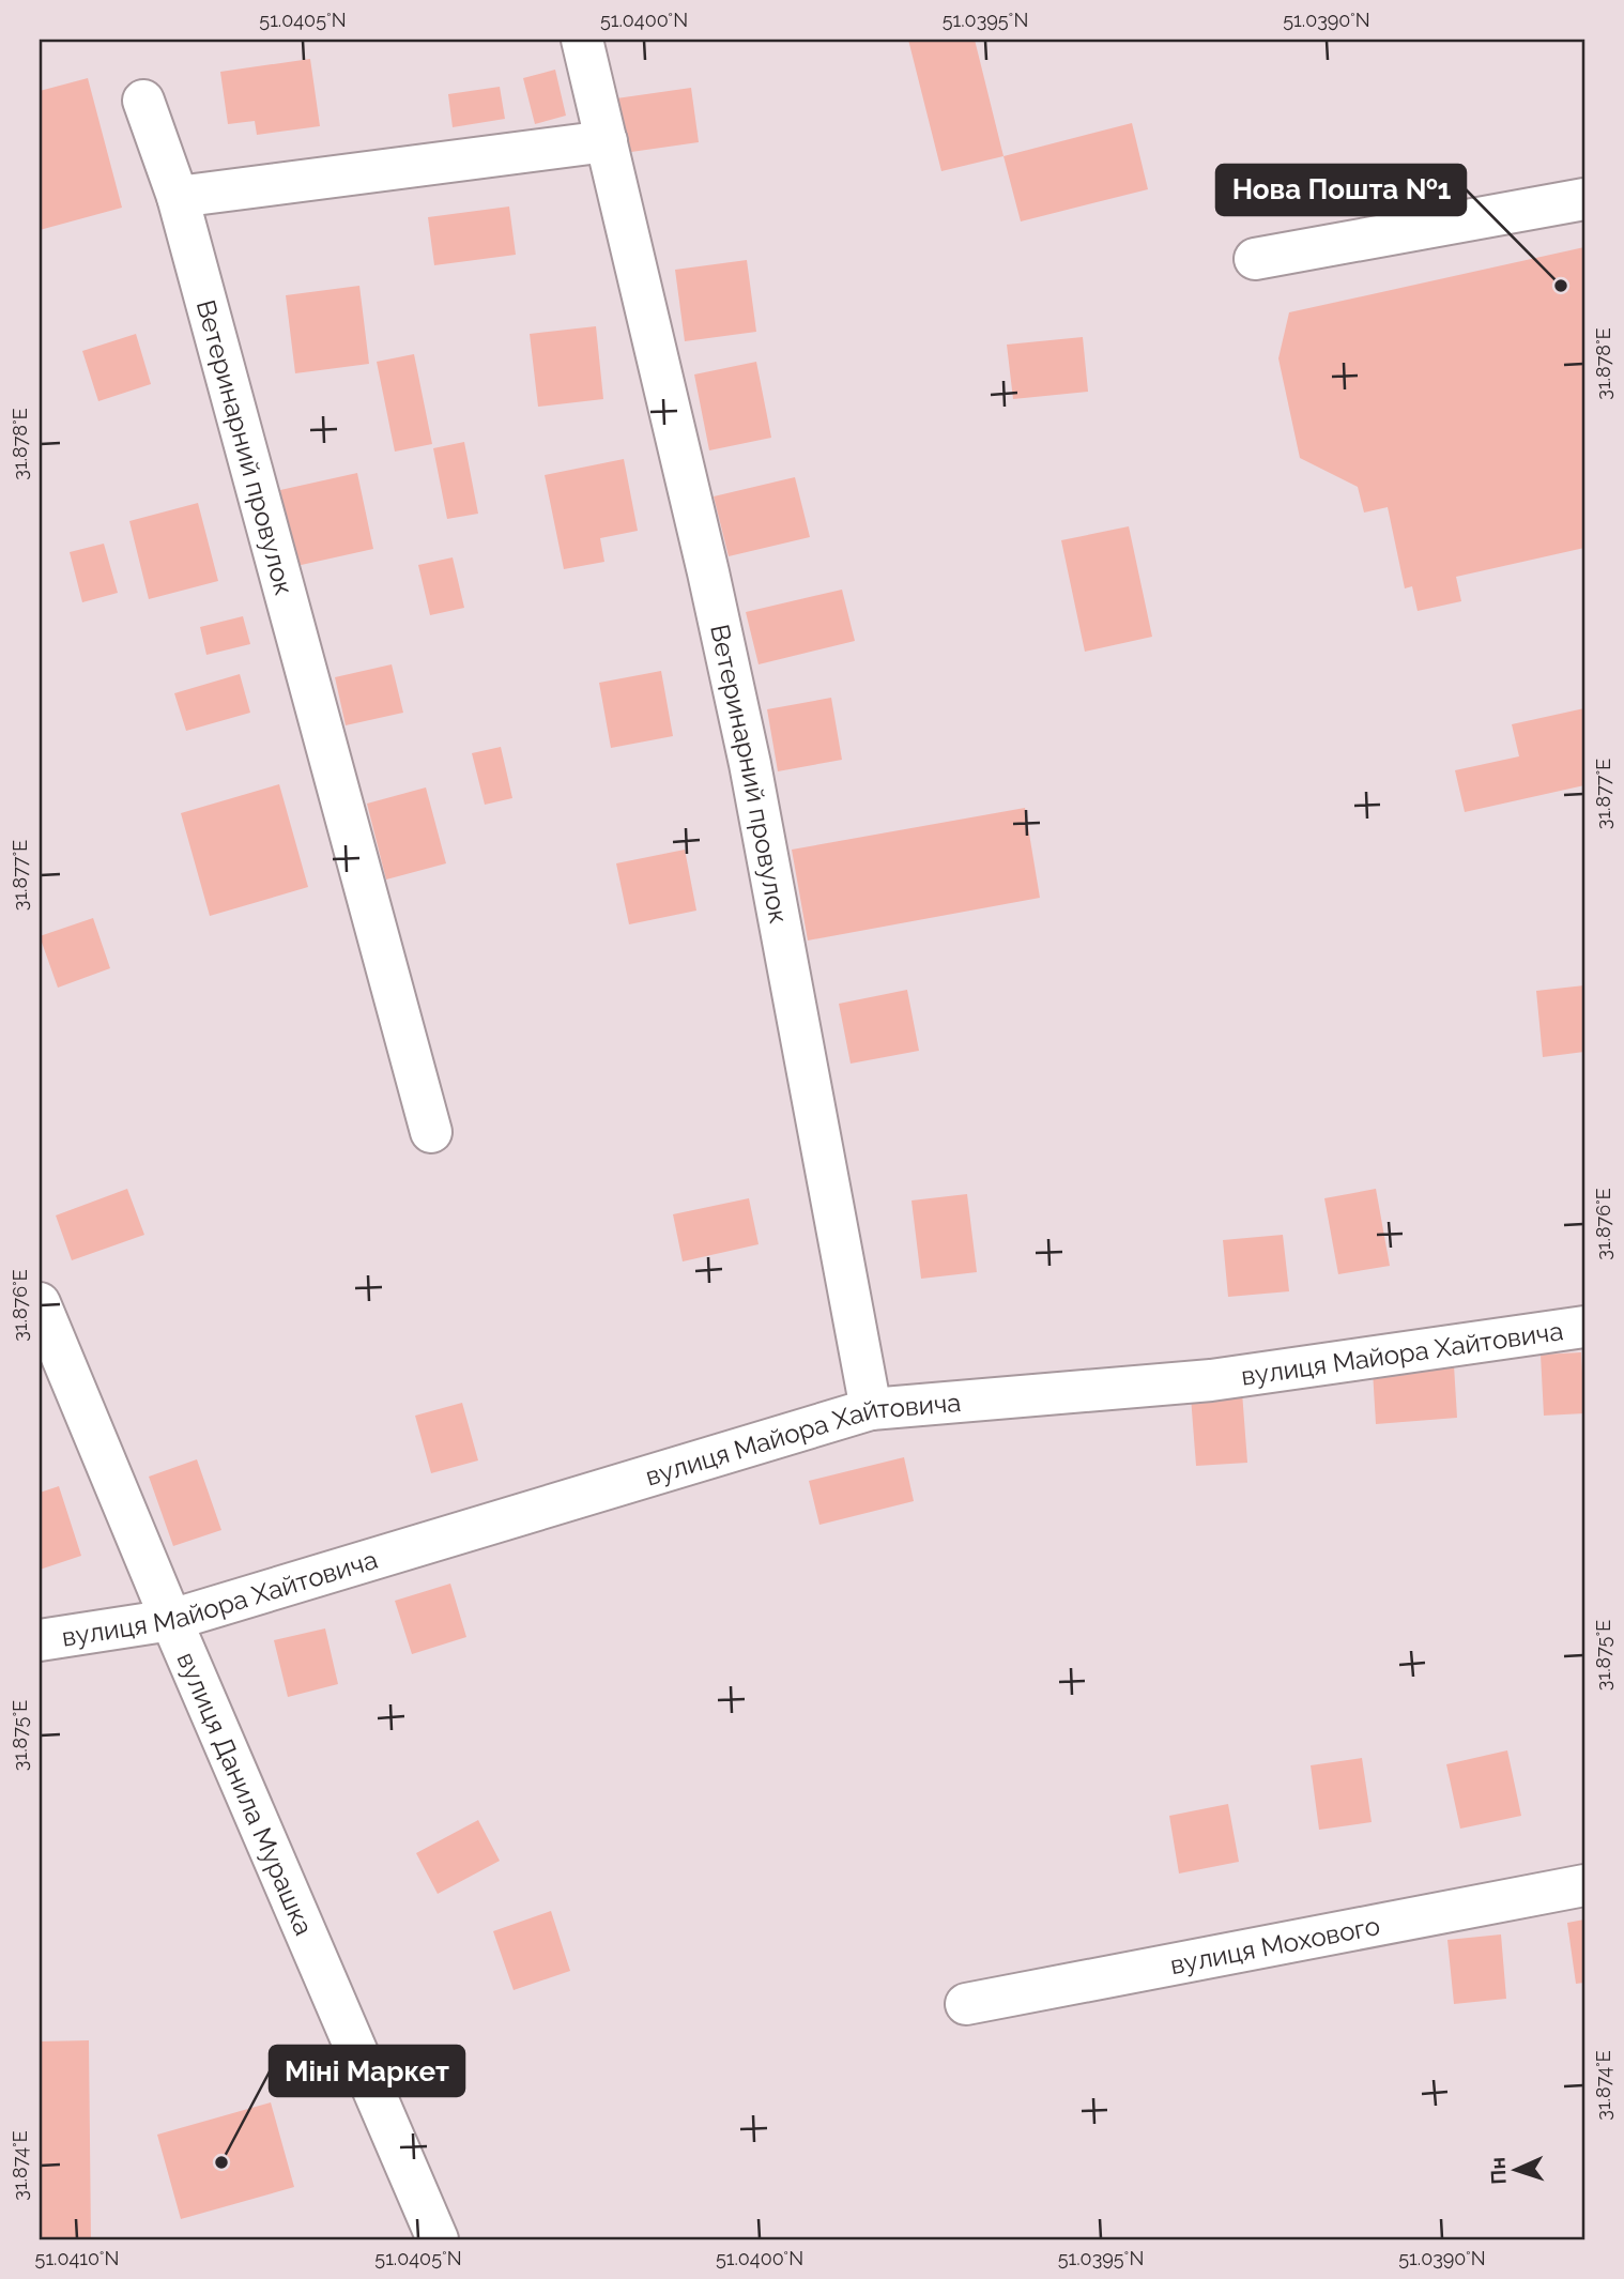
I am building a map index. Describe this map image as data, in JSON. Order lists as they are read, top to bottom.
{
  "streets": {
    "street": [
      "Ветеринарний провулок",
      "вулиця Майора Хайтовича",
      "вулиця Данила Мурашка",
      "вулиця Мохового"
    ]
  },
  "crossings": [
    ["Ветеринарний провулок", "вулиця Майора Хайтовича"],
    ["вулиця Майора Хайтовича", "вулиця Данила Мурашка"]
  ],
  "places": ["Нова Пошта №1", "Міні Маркет"],
  "north": "left",
  "coordinates": [
    "51.0405°N",
    "51.0400°N",
    "51.0395°N",
    "51.0390°N",
    "31.878°E",
    "31.877°E",
    "31.876°E",
    "31.875°E",
    "31.874°E",
    "51.0410°N"
  ]
}
